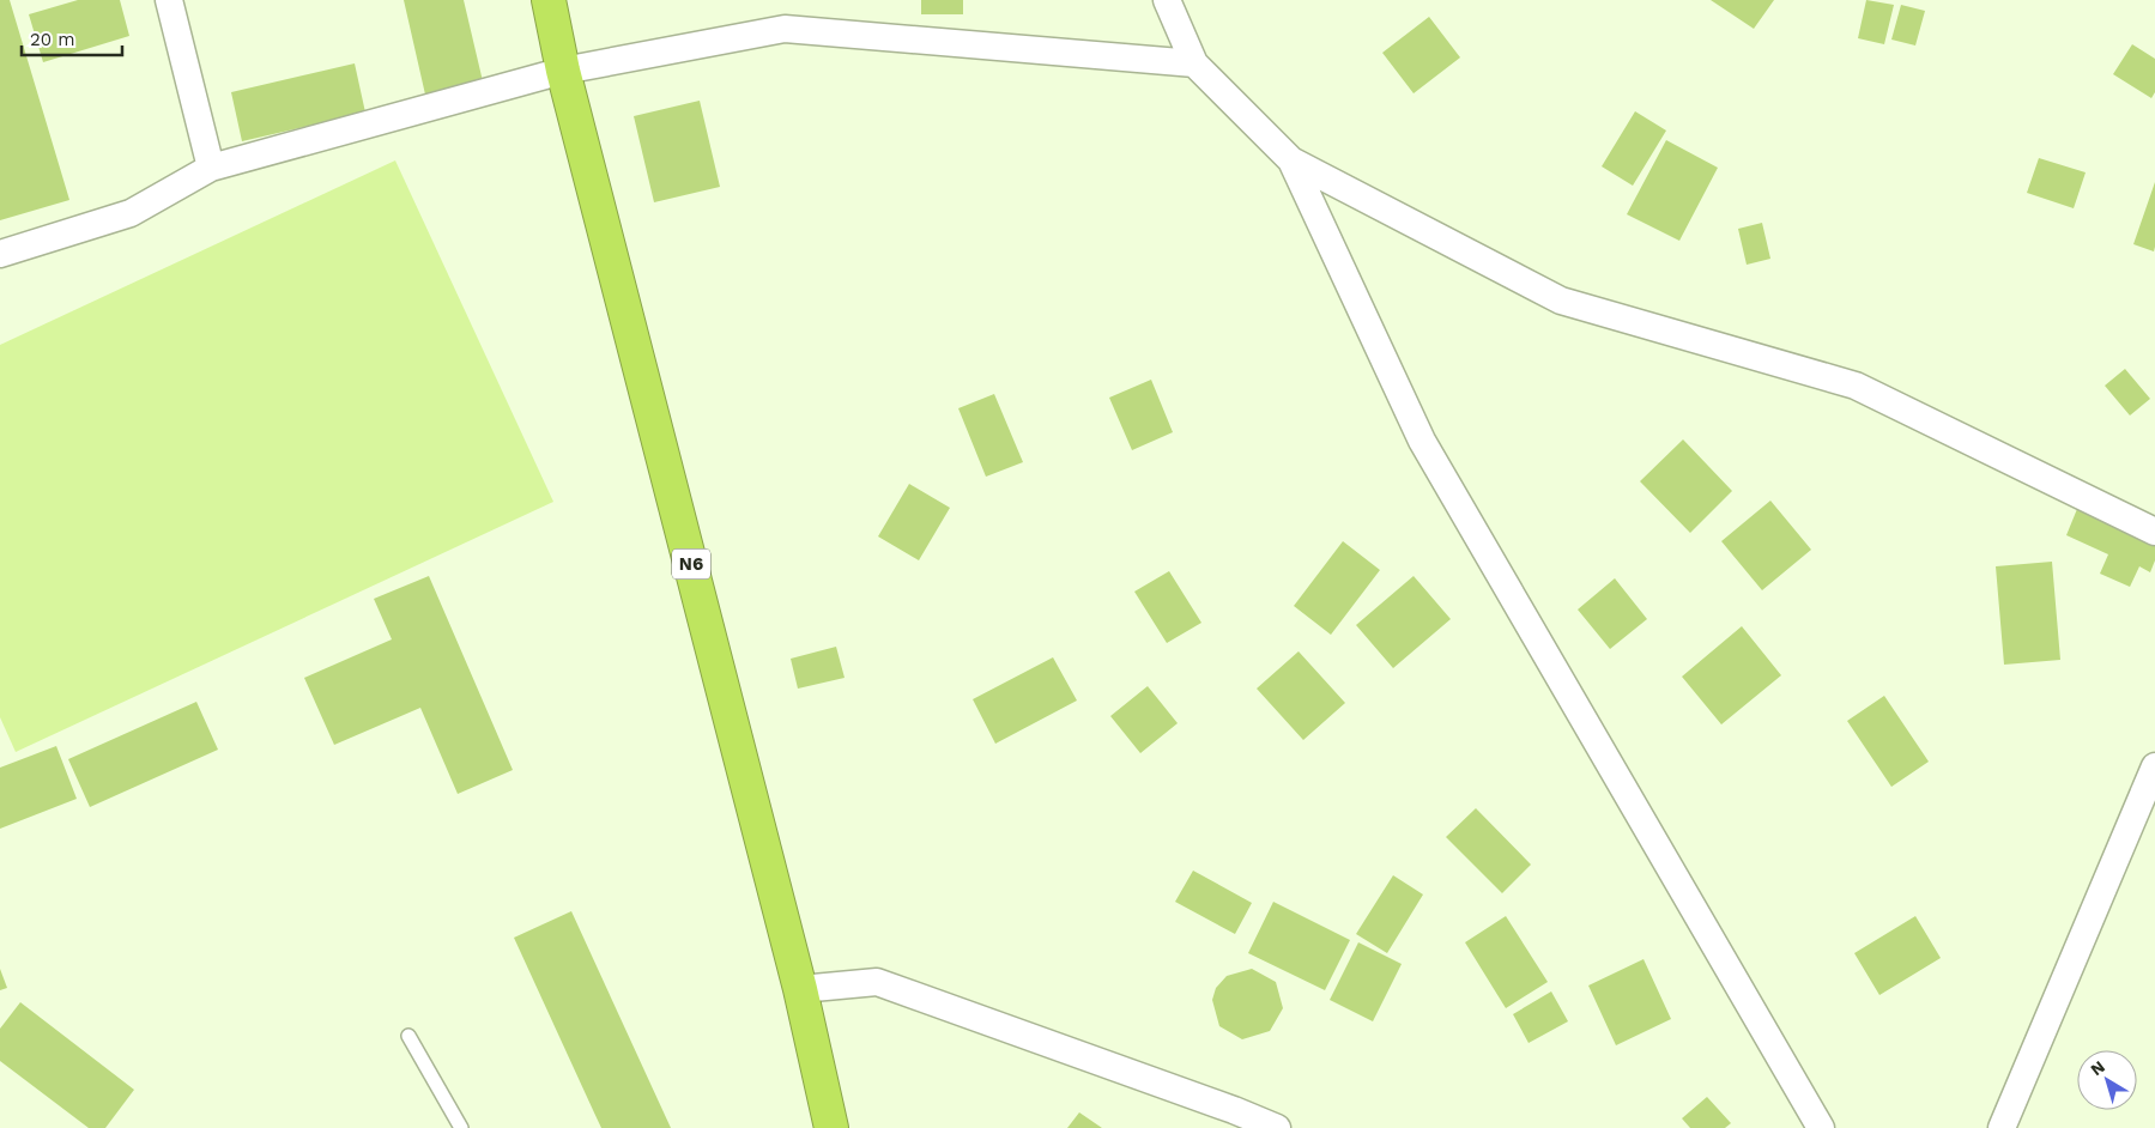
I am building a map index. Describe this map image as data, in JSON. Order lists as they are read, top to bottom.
{
  "streets": {
    "highway": ["N6"]
  },
  "scale_bar": "20 m",
  "north": "top left"
}
